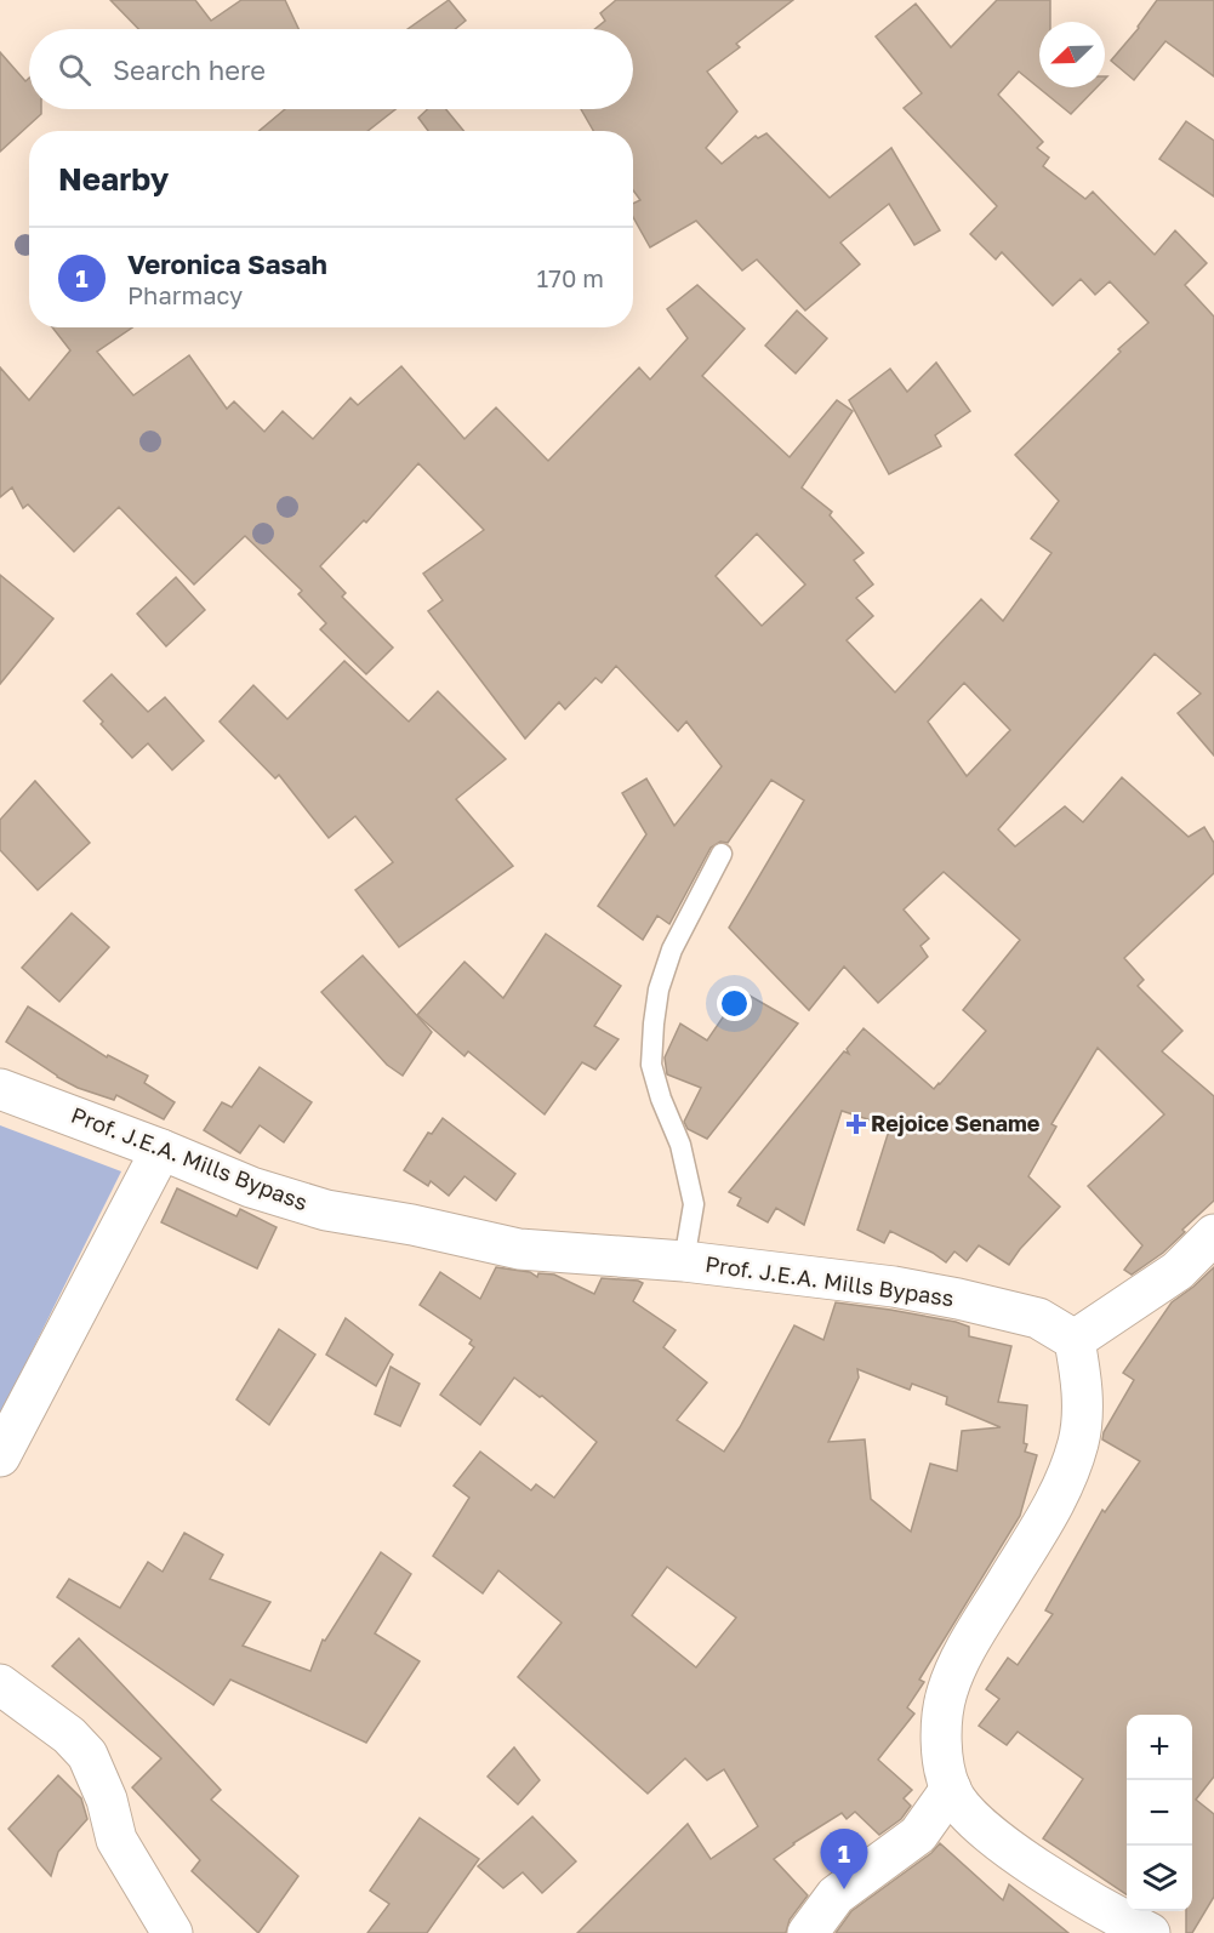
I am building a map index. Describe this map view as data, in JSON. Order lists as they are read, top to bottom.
{
  "streets": {
    "street": ["Prof. J.E.A. Mills Bypass"]
  },
  "places": {
    "health": ["Rejoice Sename"]
  },
  "north": "bottom left",
  "page": {
    "search": "Search here",
    "heading": "Nearby",
    "list": [
      {
        "mark": "1",
        "name": "Veronica Sasah",
        "note": "Pharmacy",
        "value": "170 m"
      }
    ],
    "map_buttons": ["+", "−"],
    "pins": "1"
  }
}
